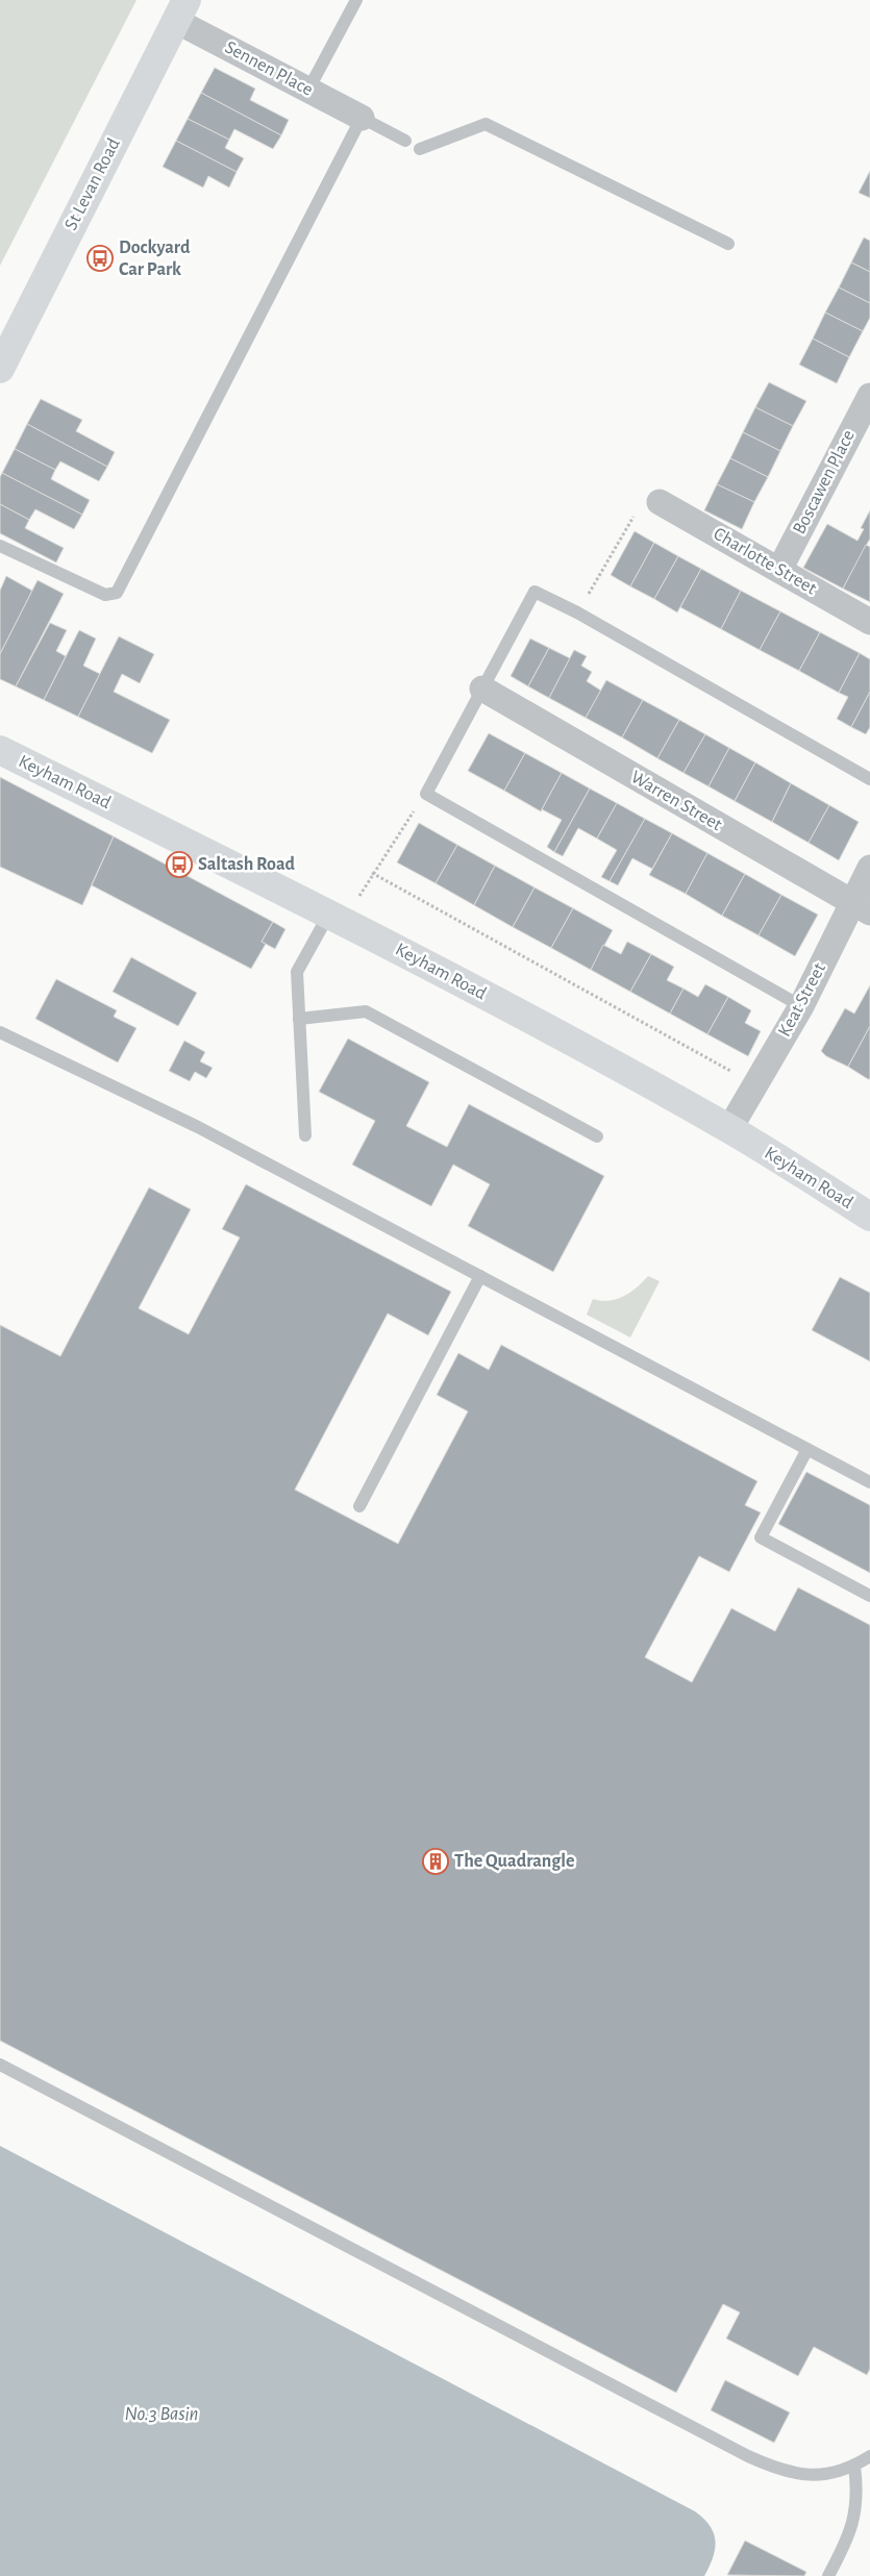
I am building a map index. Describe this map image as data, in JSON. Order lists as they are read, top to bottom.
{
  "streets": {
    "main road": ["St Levan Road", "Keyham Road"],
    "street": [
      "Sennen Place",
      "Boscawen Place",
      "Charlotte Street",
      "Warren Street",
      "Keat Street"
    ]
  },
  "crossings": [
    ["Sennen Place", "St Levan Road"],
    ["Boscawen Place", "Charlotte Street"],
    ["Keyham Road", "Keat Street"],
    ["Warren Street", "Keat Street"]
  ],
  "water": ["No.3 Basin"],
  "places": {
    "bus stop": ["Dockyard Car Park", "Saltash Road"],
    "building": ["The Quadrangle"]
  }
}
